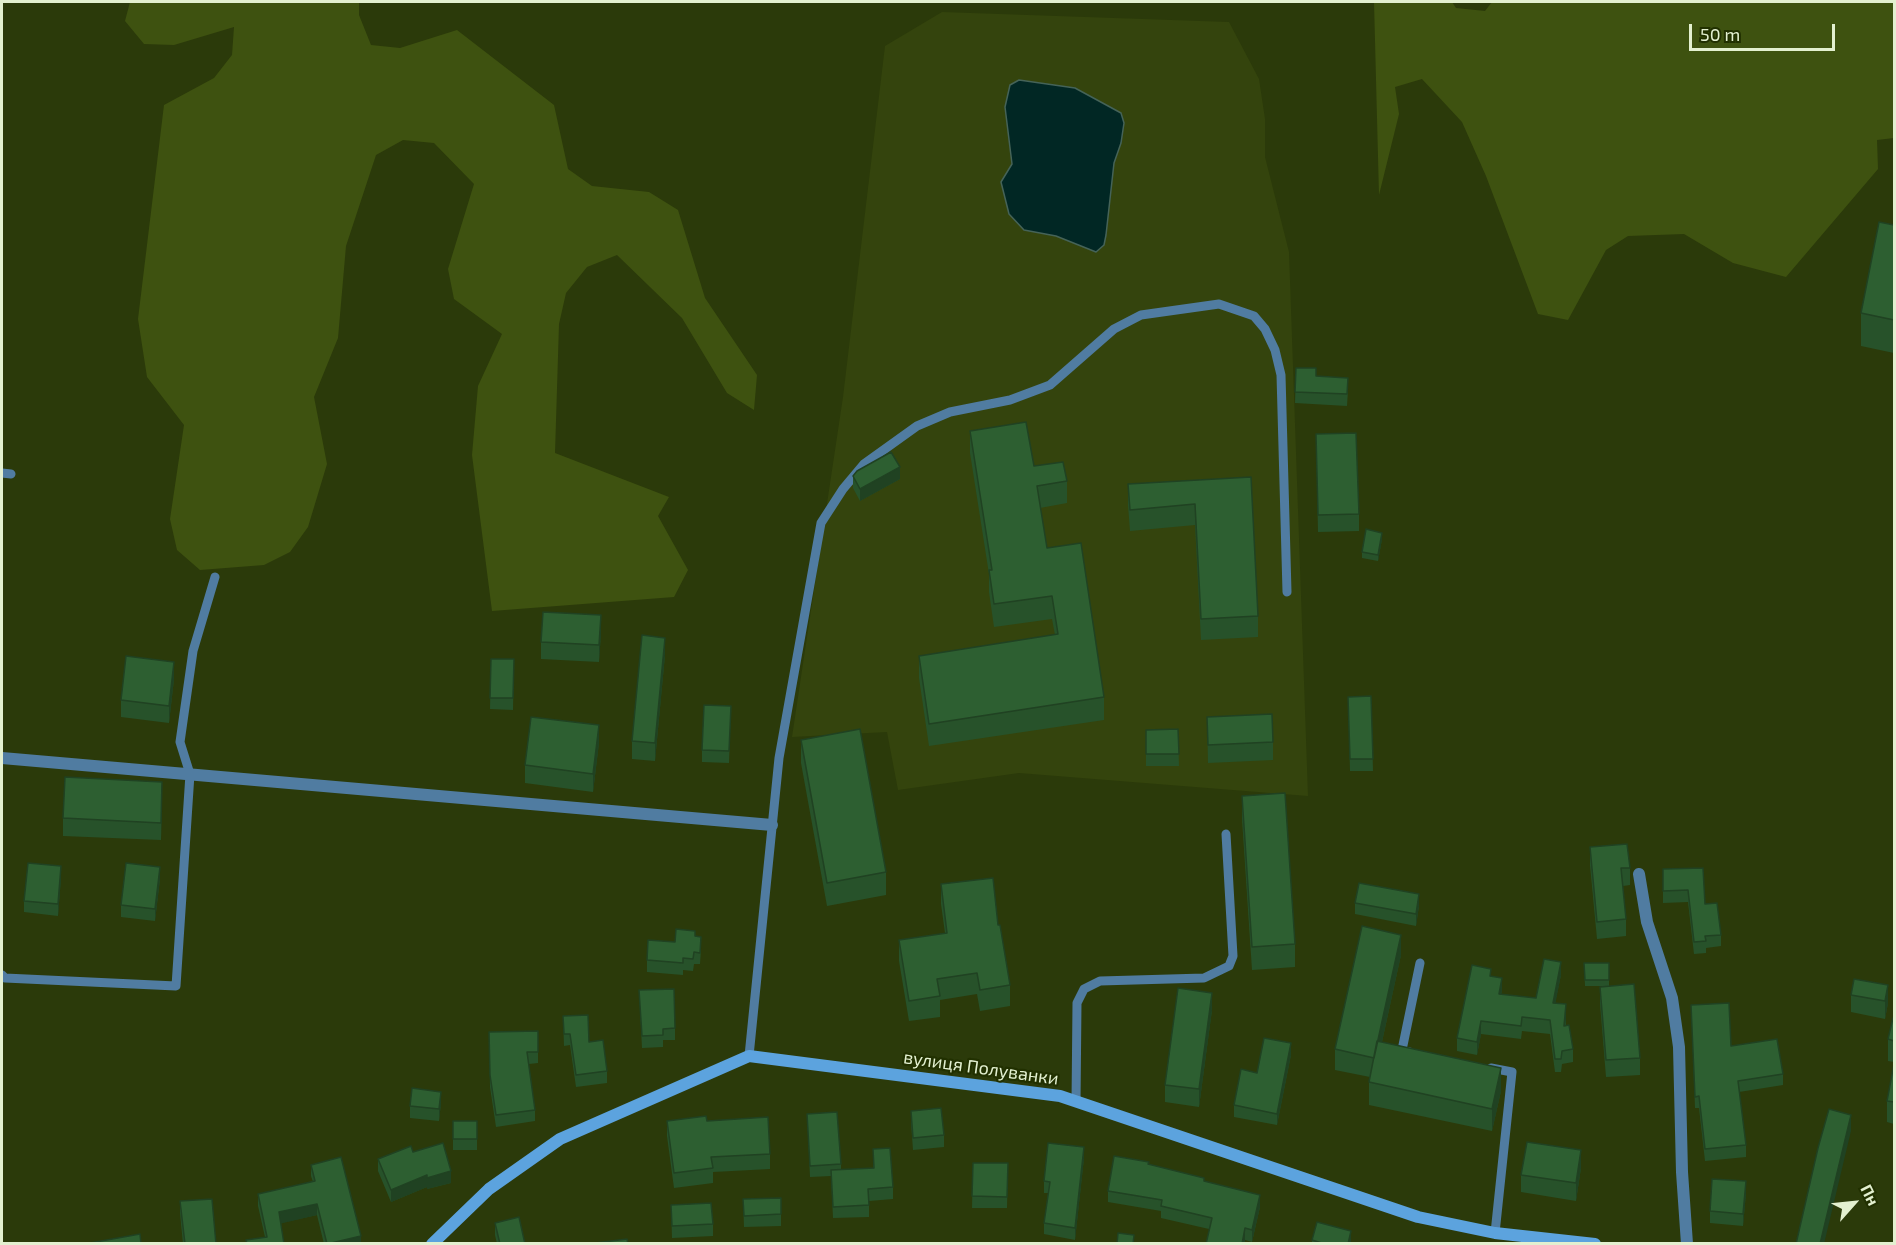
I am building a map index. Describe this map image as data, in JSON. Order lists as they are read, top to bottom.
{
  "streets": {
    "street": ["вулиця Полуванки"]
  },
  "scale_bar": "50 m",
  "north": "top right"
}
